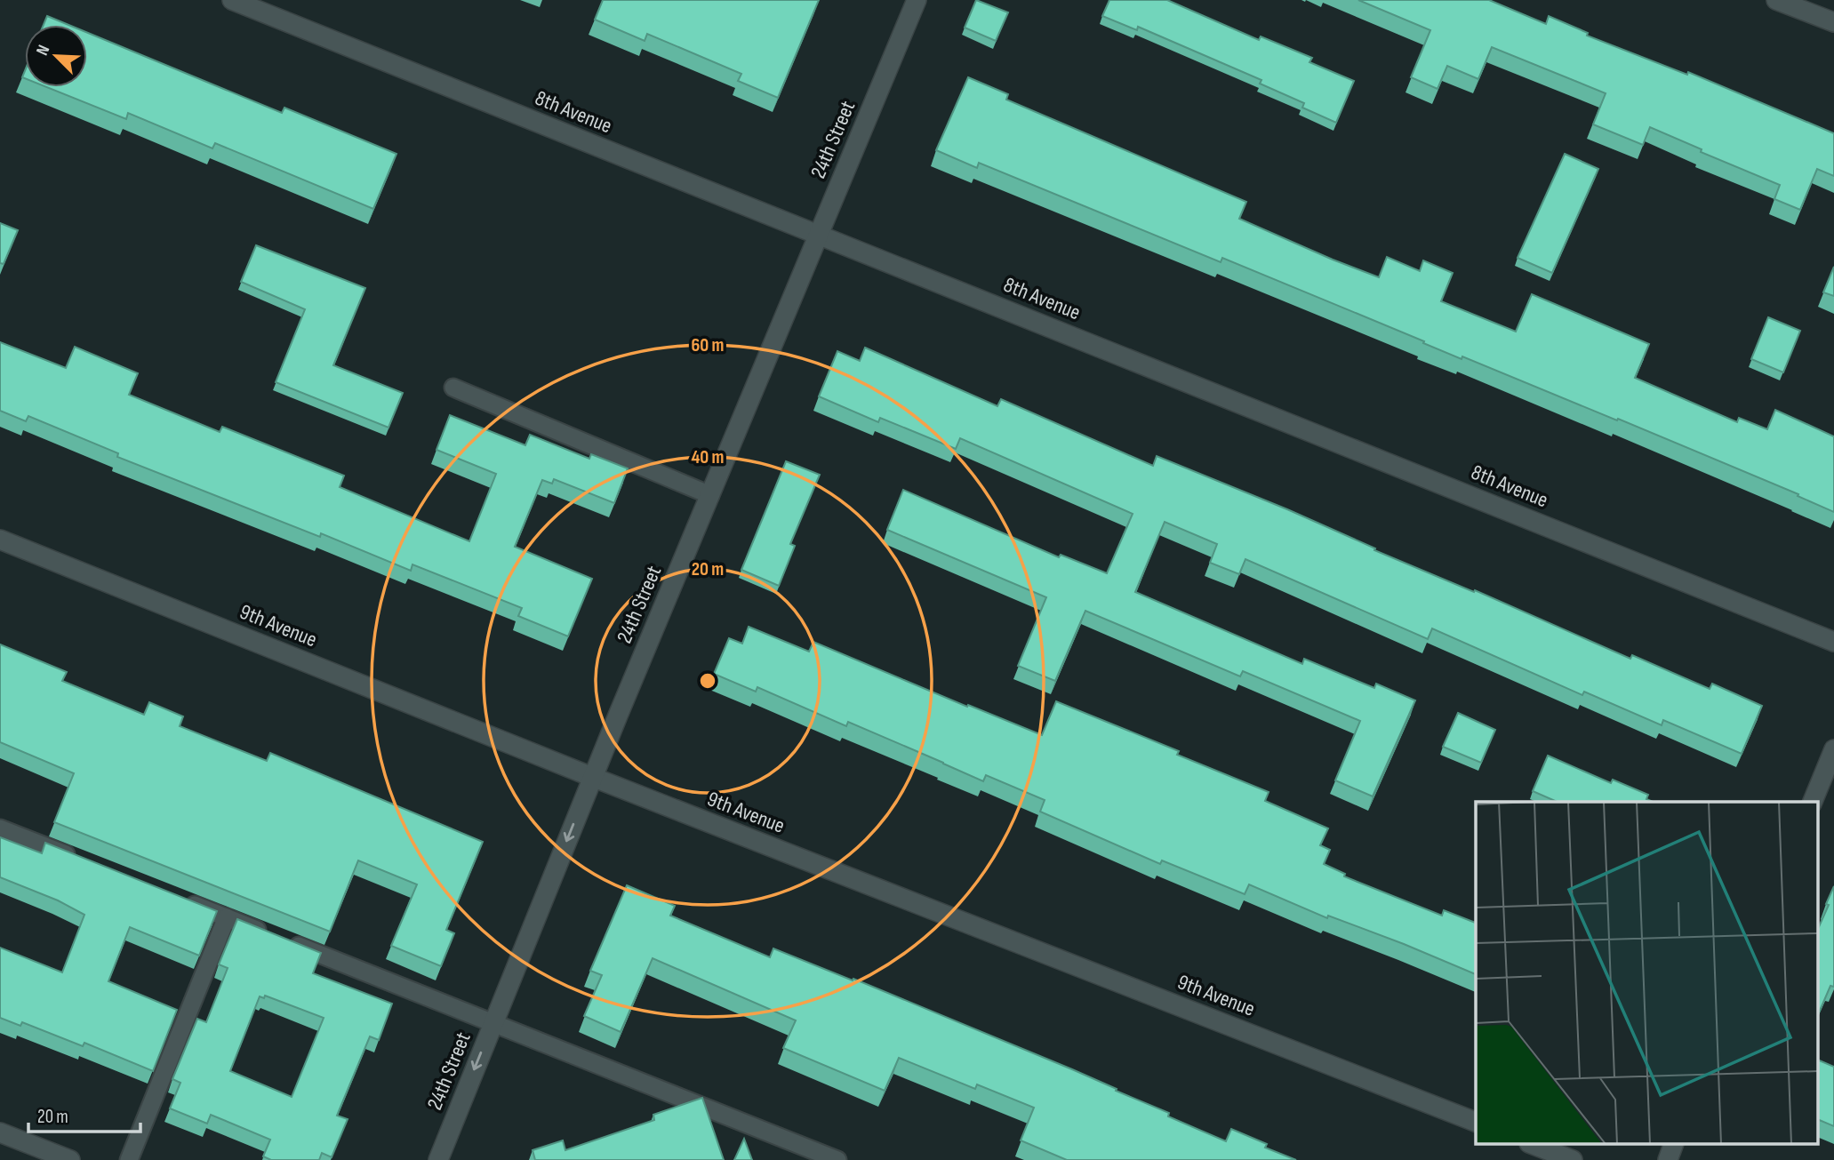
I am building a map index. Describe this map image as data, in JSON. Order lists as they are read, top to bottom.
{
  "streets": {
    "street": ["8th Avenue", "24th Street", "9th Avenue"]
  },
  "crossings": [
    ["8th Avenue", "24th Street"],
    ["24th Street", "9th Avenue"]
  ],
  "scale_bar": "20 m",
  "north": "top left",
  "rings": ["60 m", "40 m", "20 m"]
}
